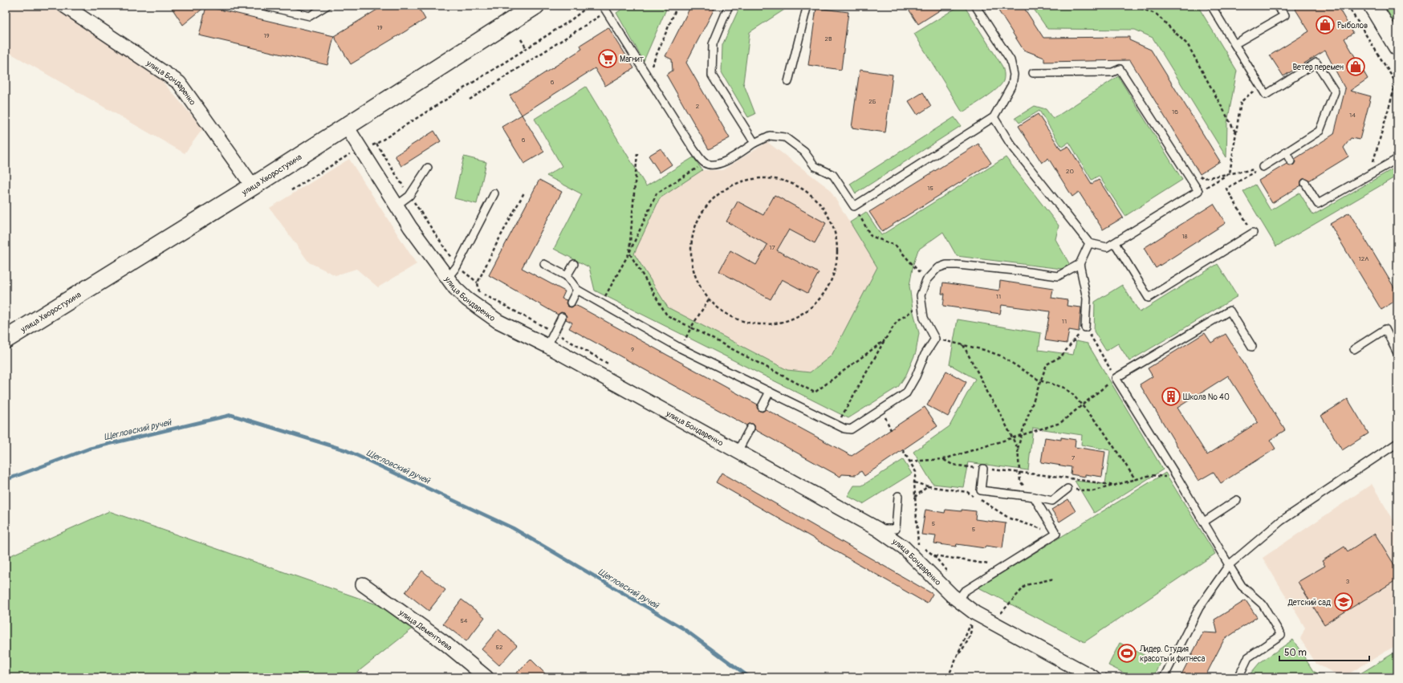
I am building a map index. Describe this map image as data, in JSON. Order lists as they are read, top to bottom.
{
  "streets": {
    "street": ["улица Бондаренко", "улица Хворостухина", "улица Дементьева"]
  },
  "crossings": [
    ["улица Бондаренко", "улица Хворостухина"]
  ],
  "water": ["Щегловский ручей"],
  "places": {
    "shop": ["Рыболов", "Ветер перемен"],
    "supermarket": ["Магнит"],
    "building": ["Школа № 40"],
    "school or university": ["Детский сад"],
    "sports": ["Лидер. Студия красоты и фитнеса"]
  },
  "house_numbers": [
    "19",
    "19",
    "2В",
    "6",
    "2Б",
    "2",
    "16",
    "14",
    "6",
    "20",
    "15",
    "18",
    "17",
    "12А",
    "11",
    "11",
    "9",
    "7",
    "5",
    "5",
    "3",
    "54",
    "52"
  ],
  "scale_bar": "50 m"
}
